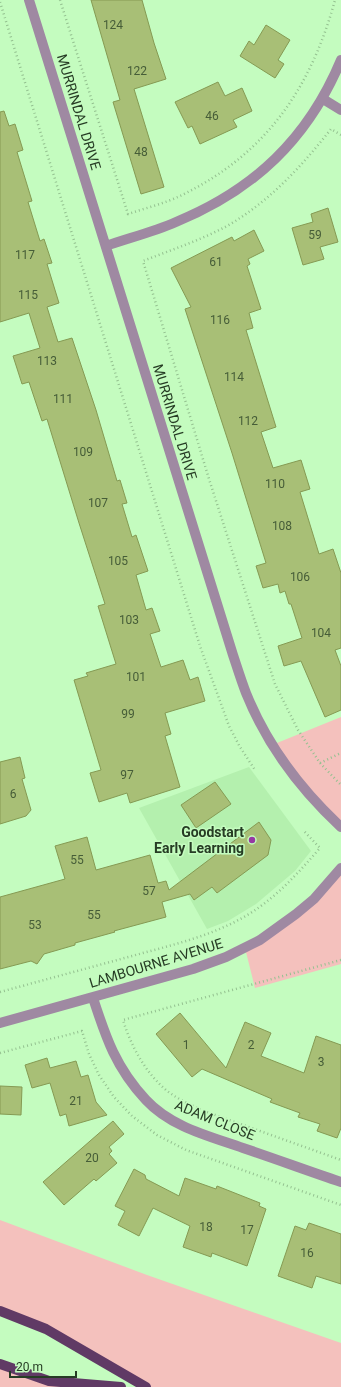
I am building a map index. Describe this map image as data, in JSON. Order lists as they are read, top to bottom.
{
  "streets": {
    "street": ["MURRINDAL DRIVE", "LAMBOURNE AVENUE", "ADAM CLOSE"]
  },
  "crossings": [
    ["LAMBOURNE AVENUE", "ADAM CLOSE"]
  ],
  "places": ["Goodstart Early Learning"],
  "house_numbers": [
    "124",
    "122",
    "46",
    "48",
    "59",
    "117",
    "61",
    "115",
    "116",
    "113",
    "114",
    "111",
    "112",
    "109",
    "110",
    "107",
    "108",
    "105",
    "106",
    "103",
    "104",
    "101",
    "99",
    "97",
    "6",
    "55",
    "57",
    "55",
    "53",
    "1",
    "2",
    "3",
    "21",
    "20",
    "18",
    "17",
    "16"
  ],
  "scale_bar": "20 m"
}
